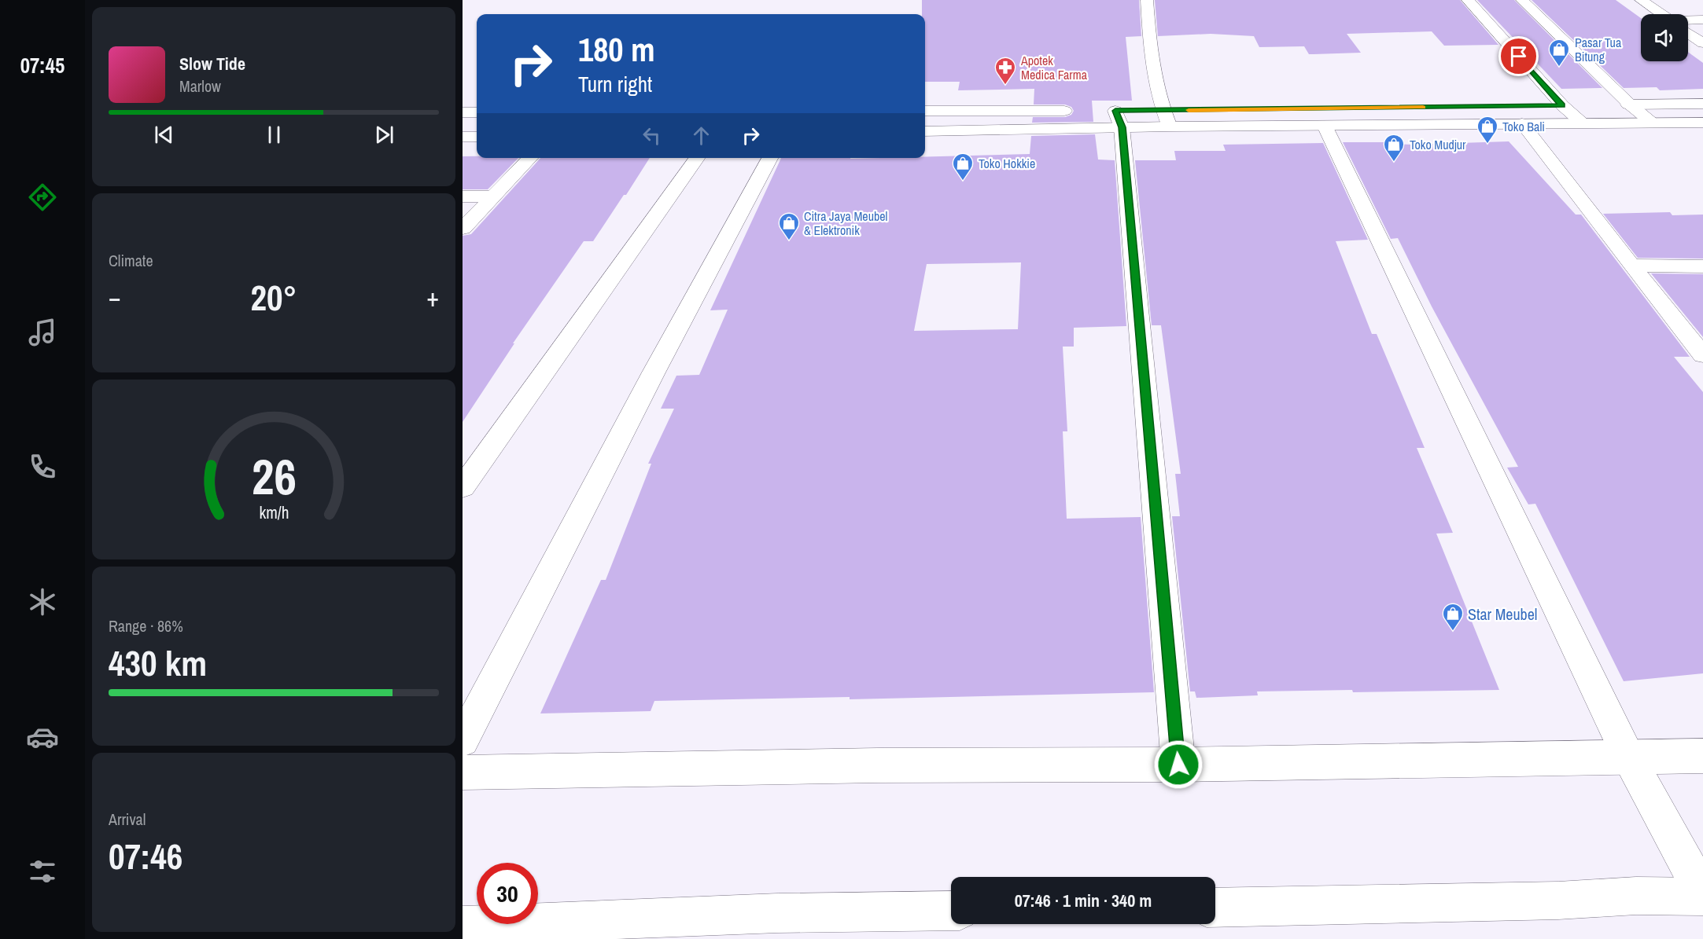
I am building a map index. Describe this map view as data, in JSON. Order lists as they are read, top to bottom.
{
  "places": {
    "shop": [
      "Pasar Tua Bitung",
      "Toko Bali",
      "Toko Mudjur",
      "Toko Hokkie",
      "Citra Jaya Meubel & Elektronik",
      "Star Meubel"
    ],
    "pharmacy": ["Apotek Medica Farma"]
  },
  "page": {
    "tabs": "07:45",
    "turn": ["180 m", "Turn right"],
    "song": ["Slow Tide", "Marlow"],
    "tile": [
      "Climate",
      ["Range · 86%", "430 km"],
      ["Arrival", "07:46"]
    ],
    "heat": ["−", "20°", "+"],
    "limit": "30",
    "trip": "07:46 · 1 min · 340 m",
    "gauge": ["26", "km/h"]
  }
}
